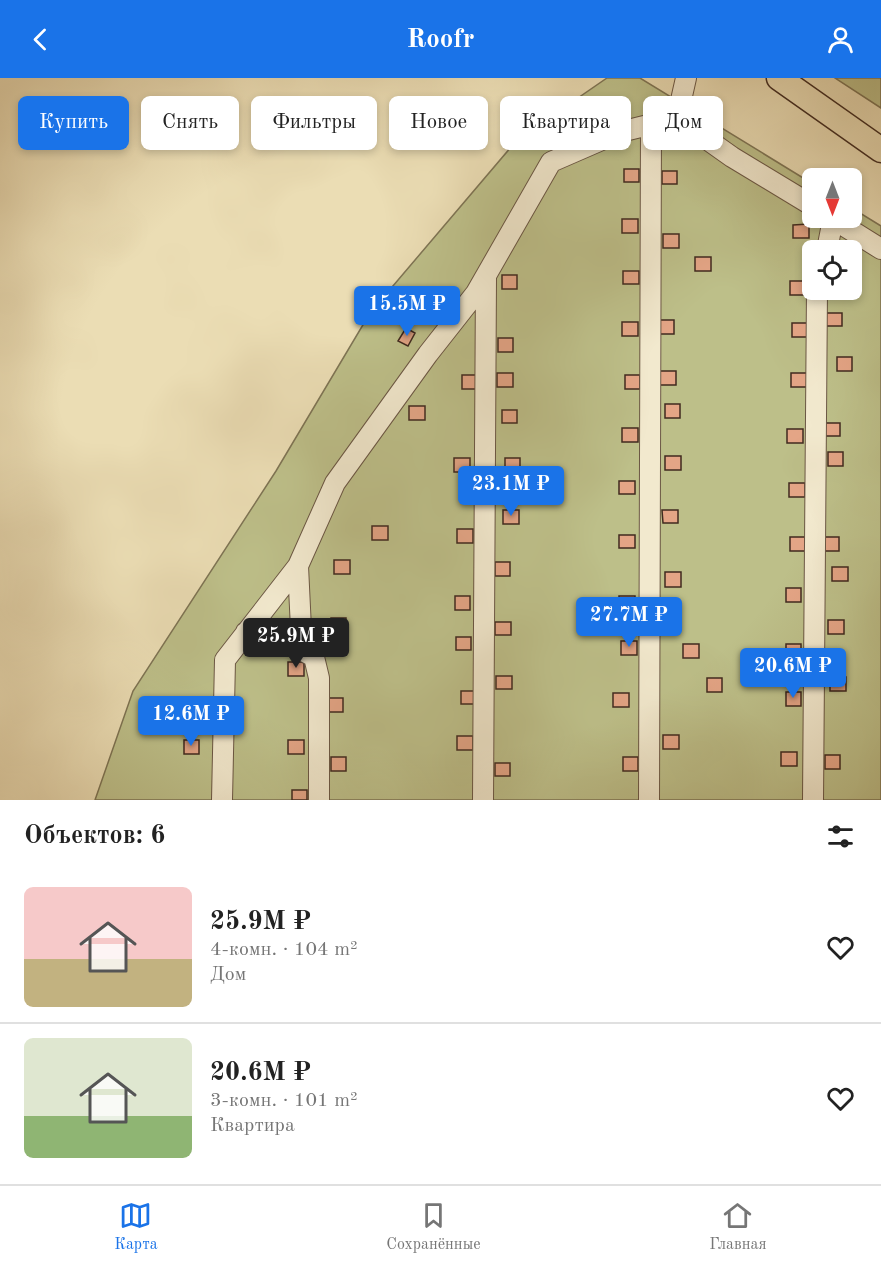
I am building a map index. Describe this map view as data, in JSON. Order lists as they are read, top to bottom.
{
  "north": "bottom",
  "page": {
    "header": "Roofr",
    "chip": [
      "Купить",
      "Снять",
      "Фильтры",
      "Новое",
      "Квартира",
      "Дом"
    ],
    "price": [
      "15.5M ₽",
      "23.1M ₽",
      "27.7M ₽",
      "25.9M ₽",
      "20.6M ₽",
      "12.6M ₽"
    ],
    "heading": "Объектов: 6",
    "list": [
      {
        "name": "25.9M ₽",
        "note": "4-комн. · 104 m² · Дом"
      },
      {
        "name": "20.6M ₽",
        "note": "3-комн. · 101 m² · Квартира"
      }
    ],
    "tabs": ["Карта", "Сохранённые", "Главная"]
  }
}
